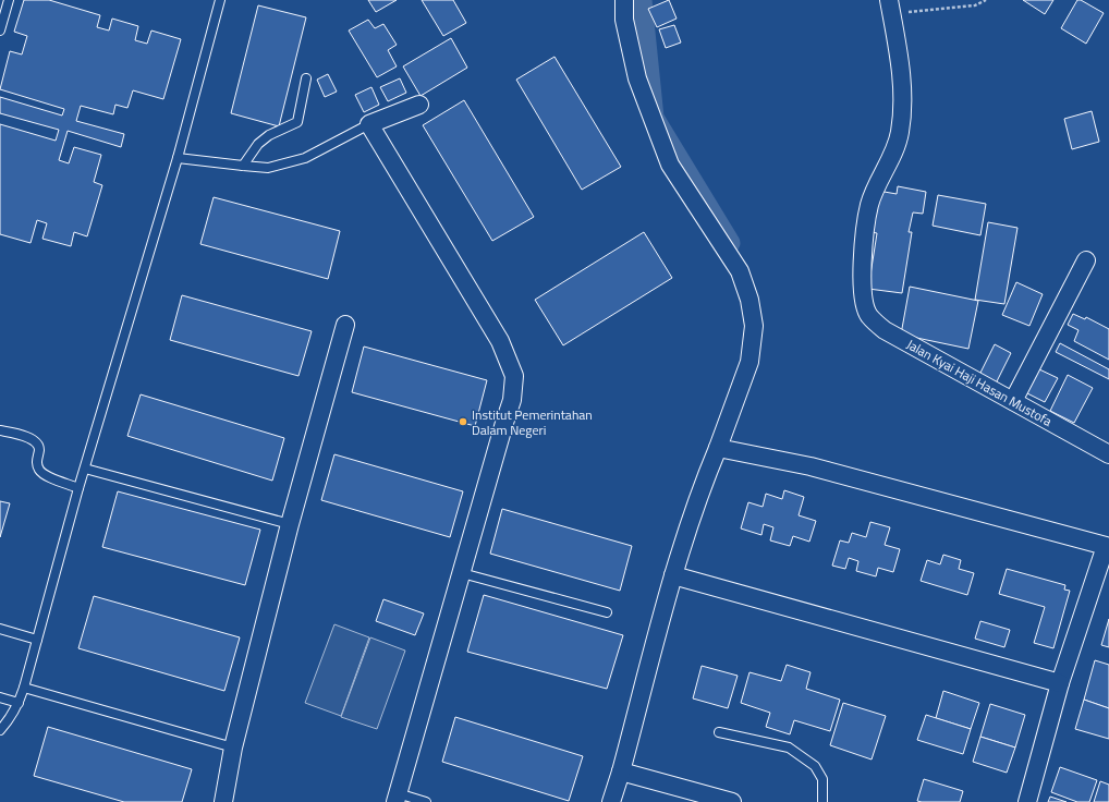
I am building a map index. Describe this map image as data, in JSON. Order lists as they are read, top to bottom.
{
  "streets": {
    "street": ["Jalan Kyai Haji Hasan Mustofa"]
  },
  "places": ["Institut Pemerintahan Dalam Negeri"]
}
